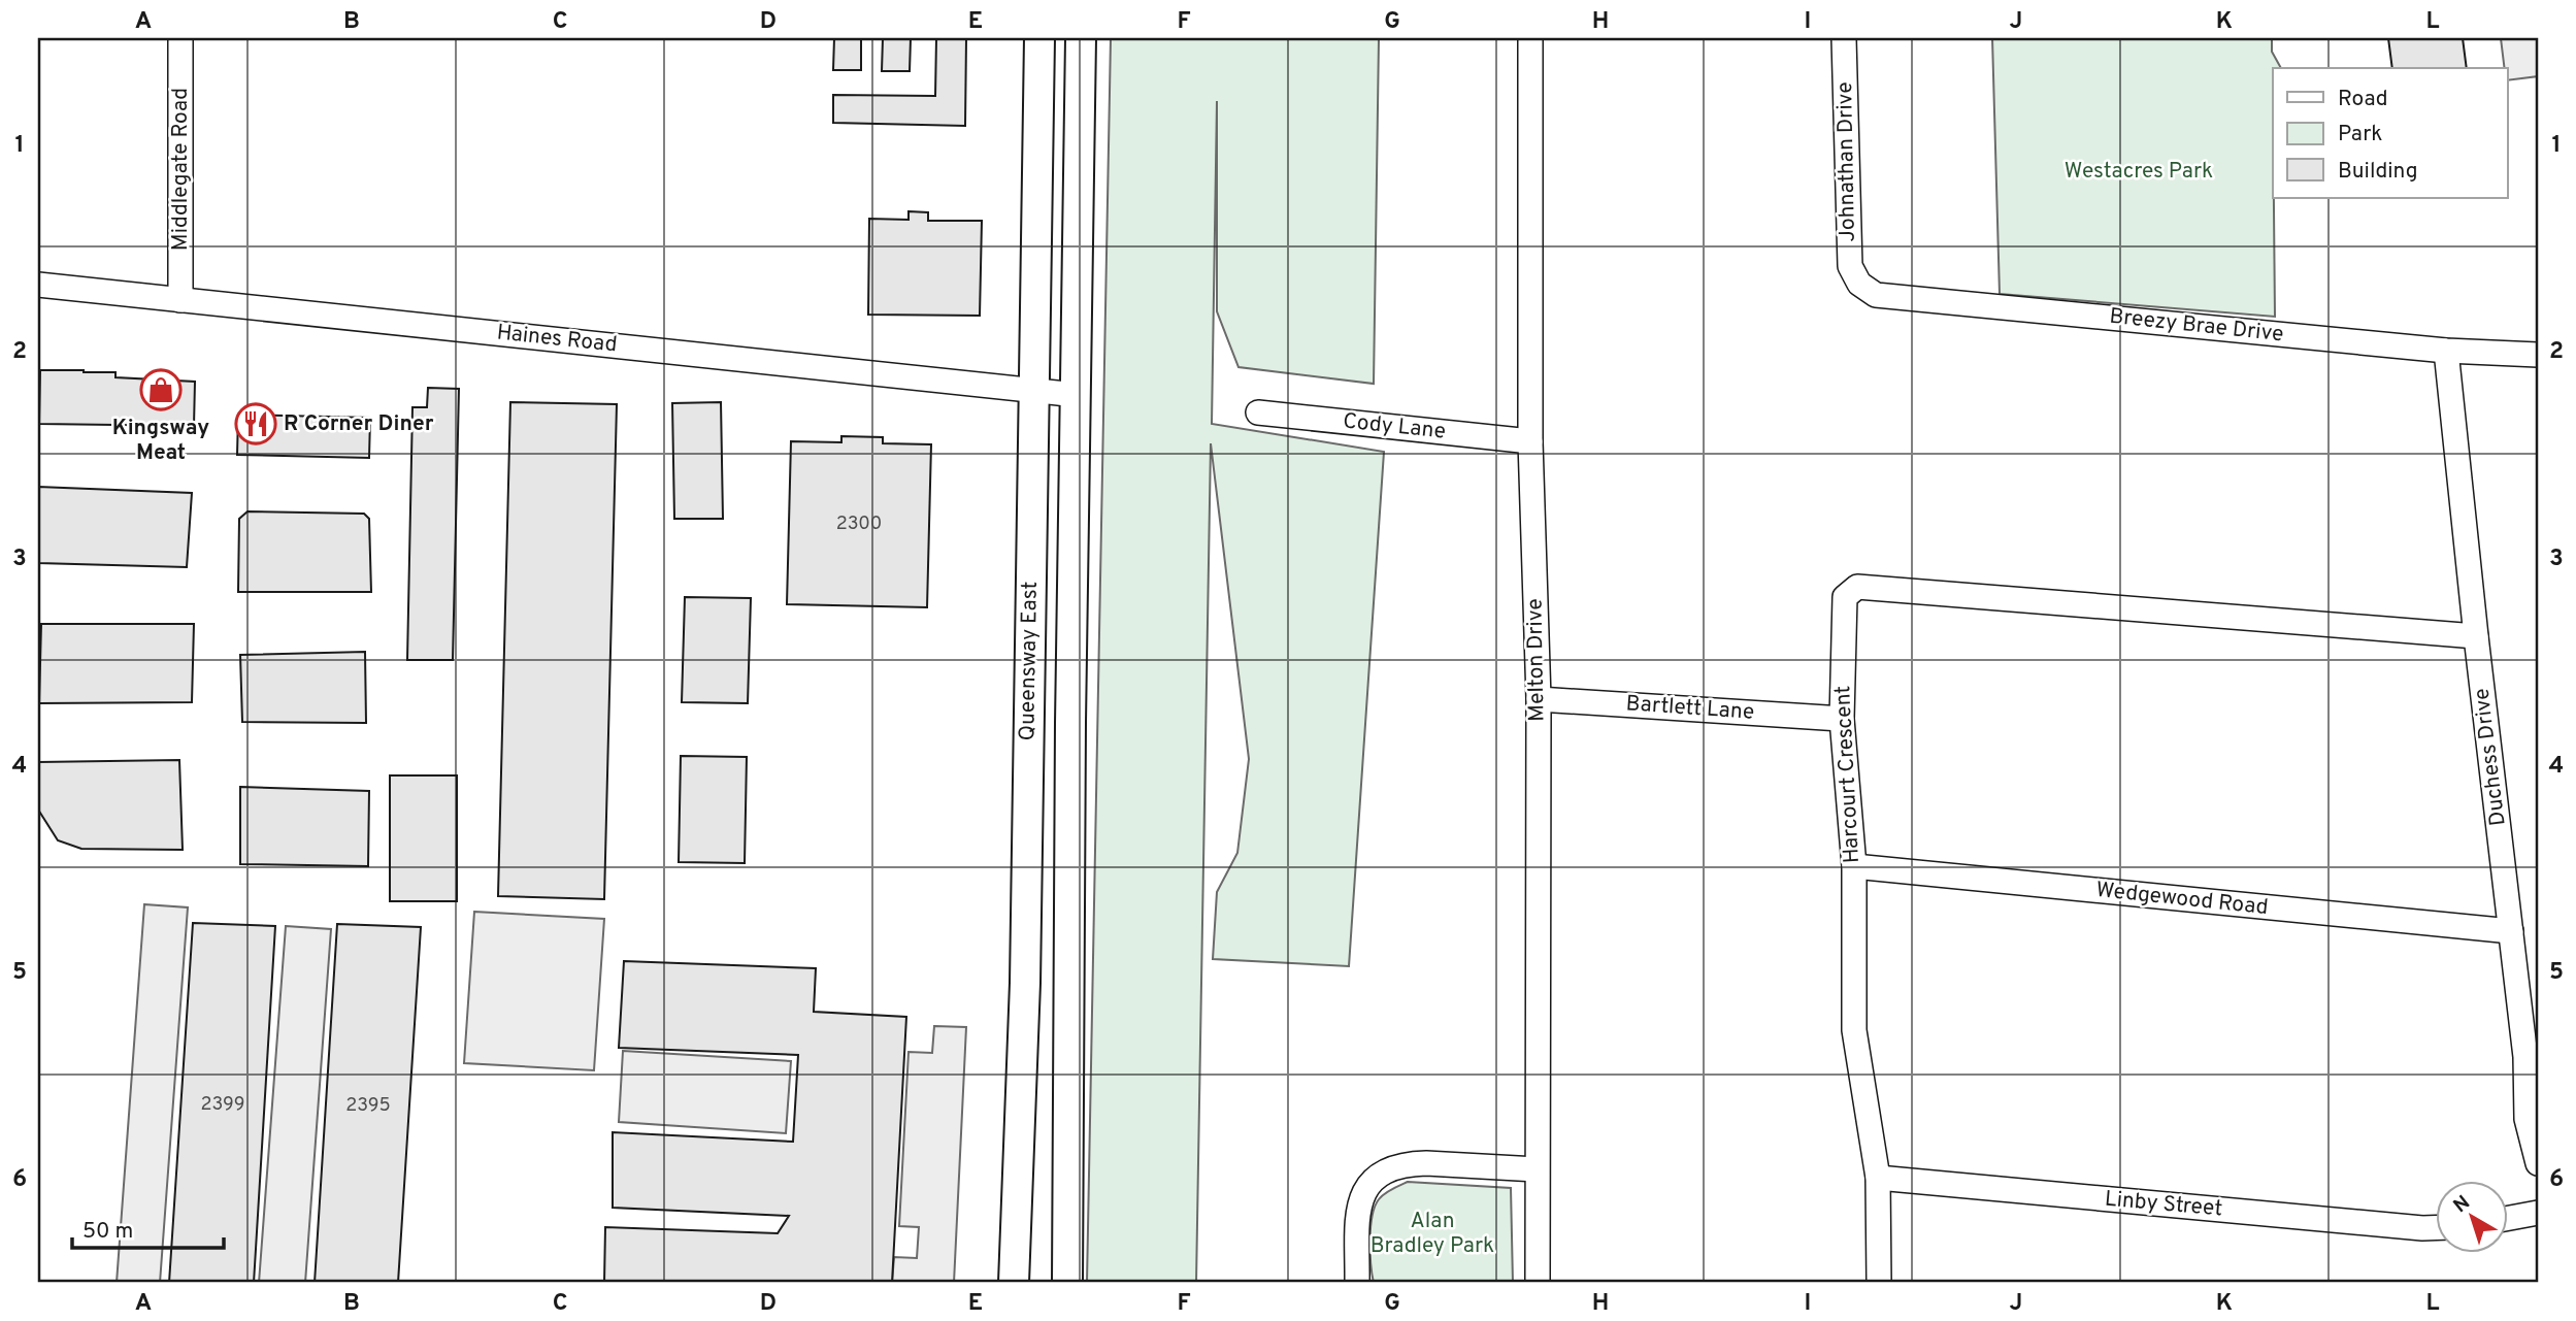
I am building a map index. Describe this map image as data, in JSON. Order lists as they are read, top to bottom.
{
  "streets": {
    "main road": ["Queensway East"],
    "street": [
      "Johnathan Drive",
      "Middlegate Road",
      "Breezy Brae Drive",
      "Haines Road",
      "Cody Lane",
      "Melton Drive",
      "Bartlett Lane",
      "Duchess Drive",
      "Harcourt Crescent",
      "Wedgewood Road",
      "Linby Street"
    ]
  },
  "crossings": [
    ["Johnathan Drive", "Breezy Brae Drive"],
    ["Middlegate Road", "Haines Road"],
    ["Breezy Brae Drive", "Duchess Drive"],
    ["Haines Road", "Queensway East"],
    ["Cody Lane", "Melton Drive"],
    ["Melton Drive", "Bartlett Lane"],
    ["Bartlett Lane", "Harcourt Crescent"],
    ["Duchess Drive", "Harcourt Crescent"],
    ["Duchess Drive", "Wedgewood Road"],
    ["Harcourt Crescent", "Wedgewood Road"],
    ["Harcourt Crescent", "Linby Street"]
  ],
  "parks": ["Westacres Park", "Alan Bradley Park"],
  "places": {
    "shop": ["Kingsway Meat"],
    "restaurant": ["R Corner Diner"]
  },
  "house_numbers": ["2300", "2399", "2395"],
  "legend": ["Road", "Park", "Building"],
  "scale_bar": "50 m",
  "north": "top left",
  "grid": {
    "columns": [
      "A",
      "B",
      "C",
      "D",
      "E",
      "F",
      "G",
      "H",
      "I",
      "J",
      "K",
      "L"
    ],
    "rows": [
      "1",
      "2",
      "3",
      "4",
      "5",
      "6"
    ]
  }
}
